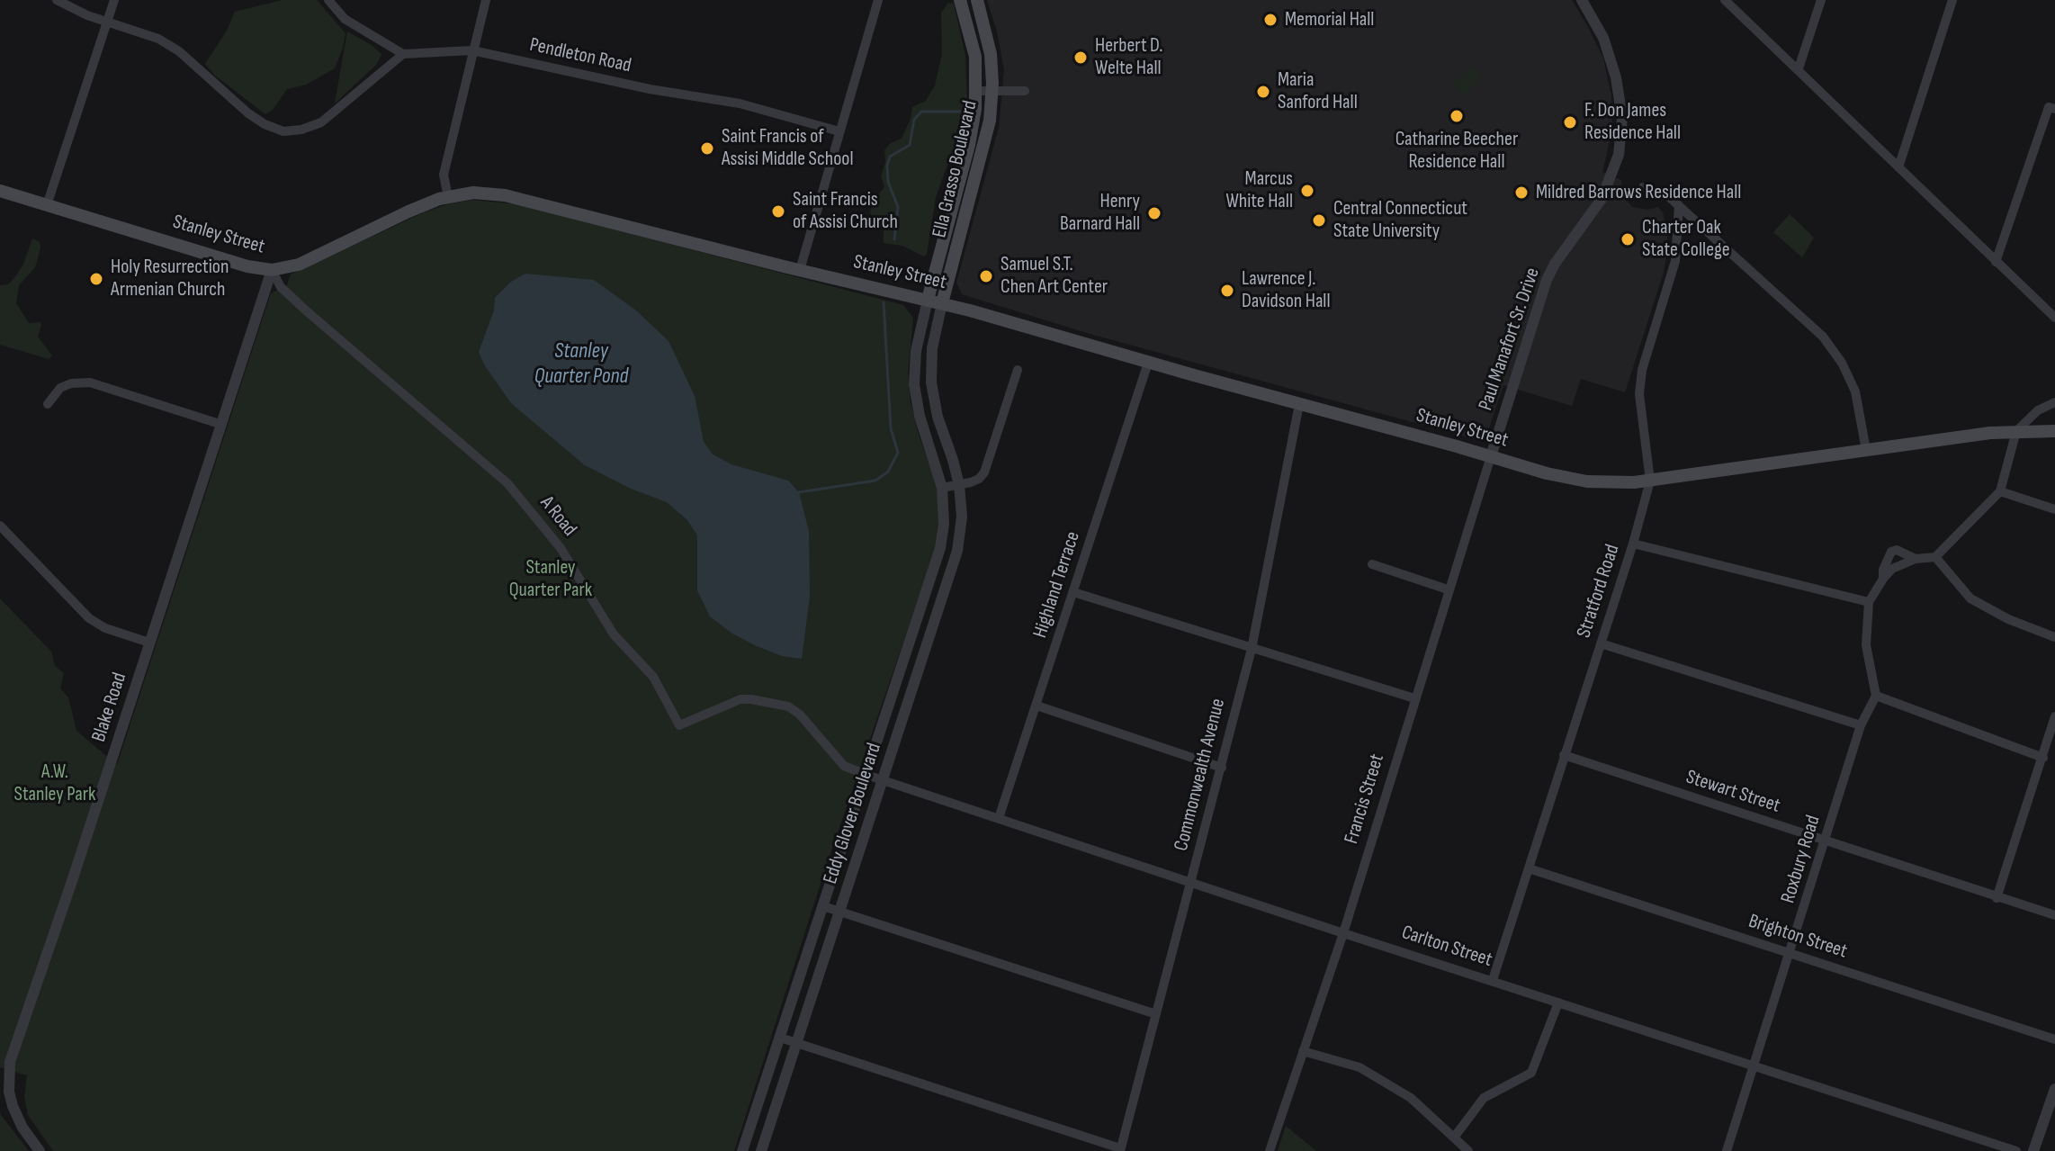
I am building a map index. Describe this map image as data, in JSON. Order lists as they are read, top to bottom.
{
  "streets": {
    "main road": ["Ella Grasso Boulevard", "Stanley Street"],
    "street": [
      "Pendleton Road",
      "Paul Manafort Sr. Drive",
      "A Road",
      "Highland Terrace",
      "Stratford Road",
      "Blake Road",
      "Commonwealth Avenue",
      "Stewart Street",
      "Francis Street",
      "Eddy Glover Boulevard",
      "Roxbury Road",
      "Brighton Street",
      "Carlton Street"
    ]
  },
  "crossings": [
    ["Ella Grasso Boulevard", "Stanley Street"],
    ["Ella Grasso Boulevard", "Eddy Glover Boulevard"],
    ["Stanley Street", "Paul Manafort Sr. Drive"],
    ["Stanley Street", "A Road"],
    ["Stanley Street", "Highland Terrace"],
    ["Stanley Street", "Stratford Road"],
    ["Stanley Street", "Blake Road"],
    ["Stanley Street", "Commonwealth Avenue"],
    ["Stanley Street", "Francis Street"],
    ["Stanley Street", "Eddy Glover Boulevard"],
    ["Paul Manafort Sr. Drive", "Francis Street"],
    ["A Road", "Blake Road"],
    ["A Road", "Eddy Glover Boulevard"],
    ["A Road", "Carlton Street"],
    ["Highland Terrace", "Carlton Street"],
    ["Stratford Road", "Stewart Street"],
    ["Stratford Road", "Brighton Street"],
    ["Stratford Road", "Carlton Street"],
    ["Commonwealth Avenue", "Carlton Street"],
    ["Stewart Street", "Roxbury Road"],
    ["Francis Street", "Carlton Street"],
    ["Eddy Glover Boulevard", "Carlton Street"],
    ["Roxbury Road", "Brighton Street"],
    ["Roxbury Road", "Carlton Street"]
  ],
  "water": ["Stanley Quarter Pond"],
  "parks": ["Stanley Quarter Park", "A.W. Stanley Park"],
  "places": [
    "Memorial Hall",
    "Herbert D. Welte Hall",
    "Maria Sanford Hall",
    "Catharine Beecher Residence Hall",
    "F. Don James Residence Hall",
    "Saint Francis of Assisi Middle School",
    "Marcus White Hall",
    "Mildred Barrows Residence Hall",
    "Saint Francis of Assisi Church",
    "Henry Barnard Hall",
    "Central Connecticut State University",
    "Charter Oak State College",
    "Samuel S.T. Chen Art Center",
    "Holy Resurrection Armenian Church",
    "Lawrence J. Davidson Hall"
  ]
}
